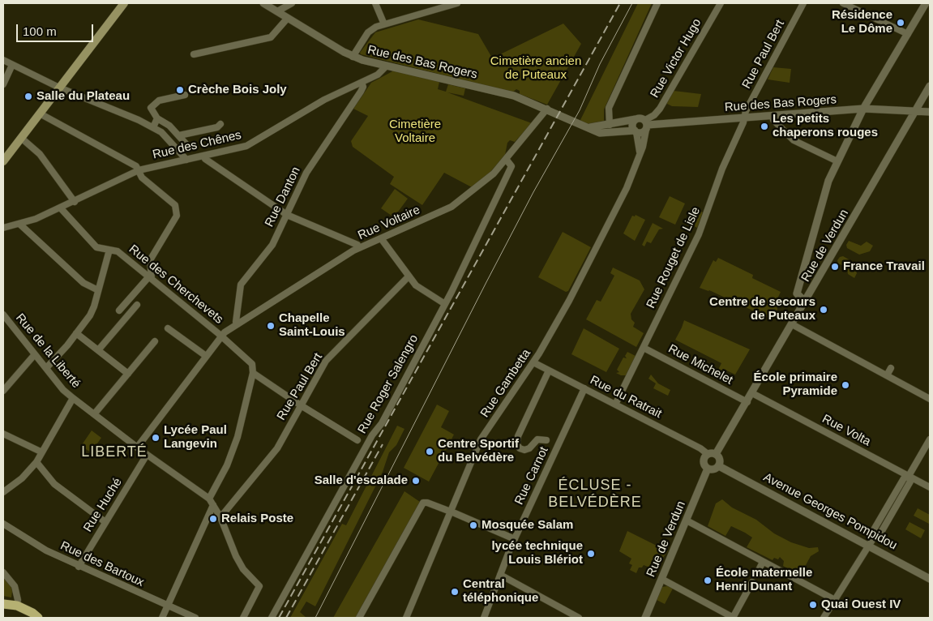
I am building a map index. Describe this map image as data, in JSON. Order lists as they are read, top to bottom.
{
  "streets": {
    "street": [
      "Rue Paul Bert",
      "Rue Victor Hugo",
      "Rue des Bas Rogers",
      "Rue des Chênes",
      "Rue Danton",
      "Rue Voltaire",
      "Rue de Verdun",
      "Rue Rouget de Lisle",
      "Rue des Cherchevets",
      "Rue de la Liberté",
      "Rue Michelet",
      "Rue Gambetta",
      "Rue Roger Salengro",
      "Rue du Ratrait",
      "Rue Volta",
      "Rue Carnot",
      "Rue Huché",
      "Avenue Georges Pompidou",
      "Rue des Bartoux"
    ]
  },
  "crossings": [
    ["Rue Paul Bert", "Rue des Bas Rogers"],
    ["Rue Paul Bert", "Rue Rouget de Lisle"],
    ["Rue Paul Bert", "Rue de la Liberté"],
    ["Rue Victor Hugo", "Rue des Bas Rogers"],
    ["Rue Victor Hugo", "Rue Gambetta"],
    ["Rue des Bas Rogers", "Rue des Chênes"],
    ["Rue des Bas Rogers", "Rue Voltaire"],
    ["Rue des Bas Rogers", "Rue de Verdun"],
    ["Rue des Bas Rogers", "Rue Rouget de Lisle"],
    ["Rue des Bas Rogers", "Rue Gambetta"],
    ["Rue des Chênes", "Rue Danton"],
    ["Rue des Chênes", "Rue des Cherchevets"],
    ["Rue Danton", "Rue Voltaire"],
    ["Rue Voltaire", "Rue des Cherchevets"],
    ["Rue Voltaire", "Rue Roger Salengro"],
    ["Rue de Verdun", "Rue Michelet"],
    ["Rue de Verdun", "Rue du Ratrait"],
    ["Rue de Verdun", "Rue Volta"],
    ["Rue de Verdun", "Avenue Georges Pompidou"],
    ["Rue Rouget de Lisle", "Rue Michelet"],
    ["Rue Rouget de Lisle", "Rue du Ratrait"],
    ["Rue de la Liberté", "Rue Huché"],
    ["Rue Gambetta", "Rue du Ratrait"],
    ["Rue du Ratrait", "Rue Carnot"],
    ["Rue du Ratrait", "Avenue Georges Pompidou"],
    ["Rue Huché", "Rue des Bartoux"]
  ],
  "districts": ["LIBERTÉ", "ÉCLUSE - BELVÉDÈRE"],
  "parks": ["Cimetière ancien de Puteaux", "Cimetière Voltaire"],
  "places": [
    "Résidence Le Dôme",
    "Crèche Bois Joly",
    "Salle du Plateau",
    "Les petits chaperons rouges",
    "France Travail",
    "Centre de secours de Puteaux",
    "Chapelle Saint-Louis",
    "École primaire Pyramide",
    "Lycée Paul Langevin",
    "Centre Sportif du Belvédère",
    "Salle d'escalade",
    "Relais Poste",
    "Mosquée Salam",
    "lycée technique Louis Blériot",
    "École maternelle Henri Dunant",
    "Central téléphonique",
    "Quai Ouest IV"
  ],
  "scale_bar": "100 m"
}
